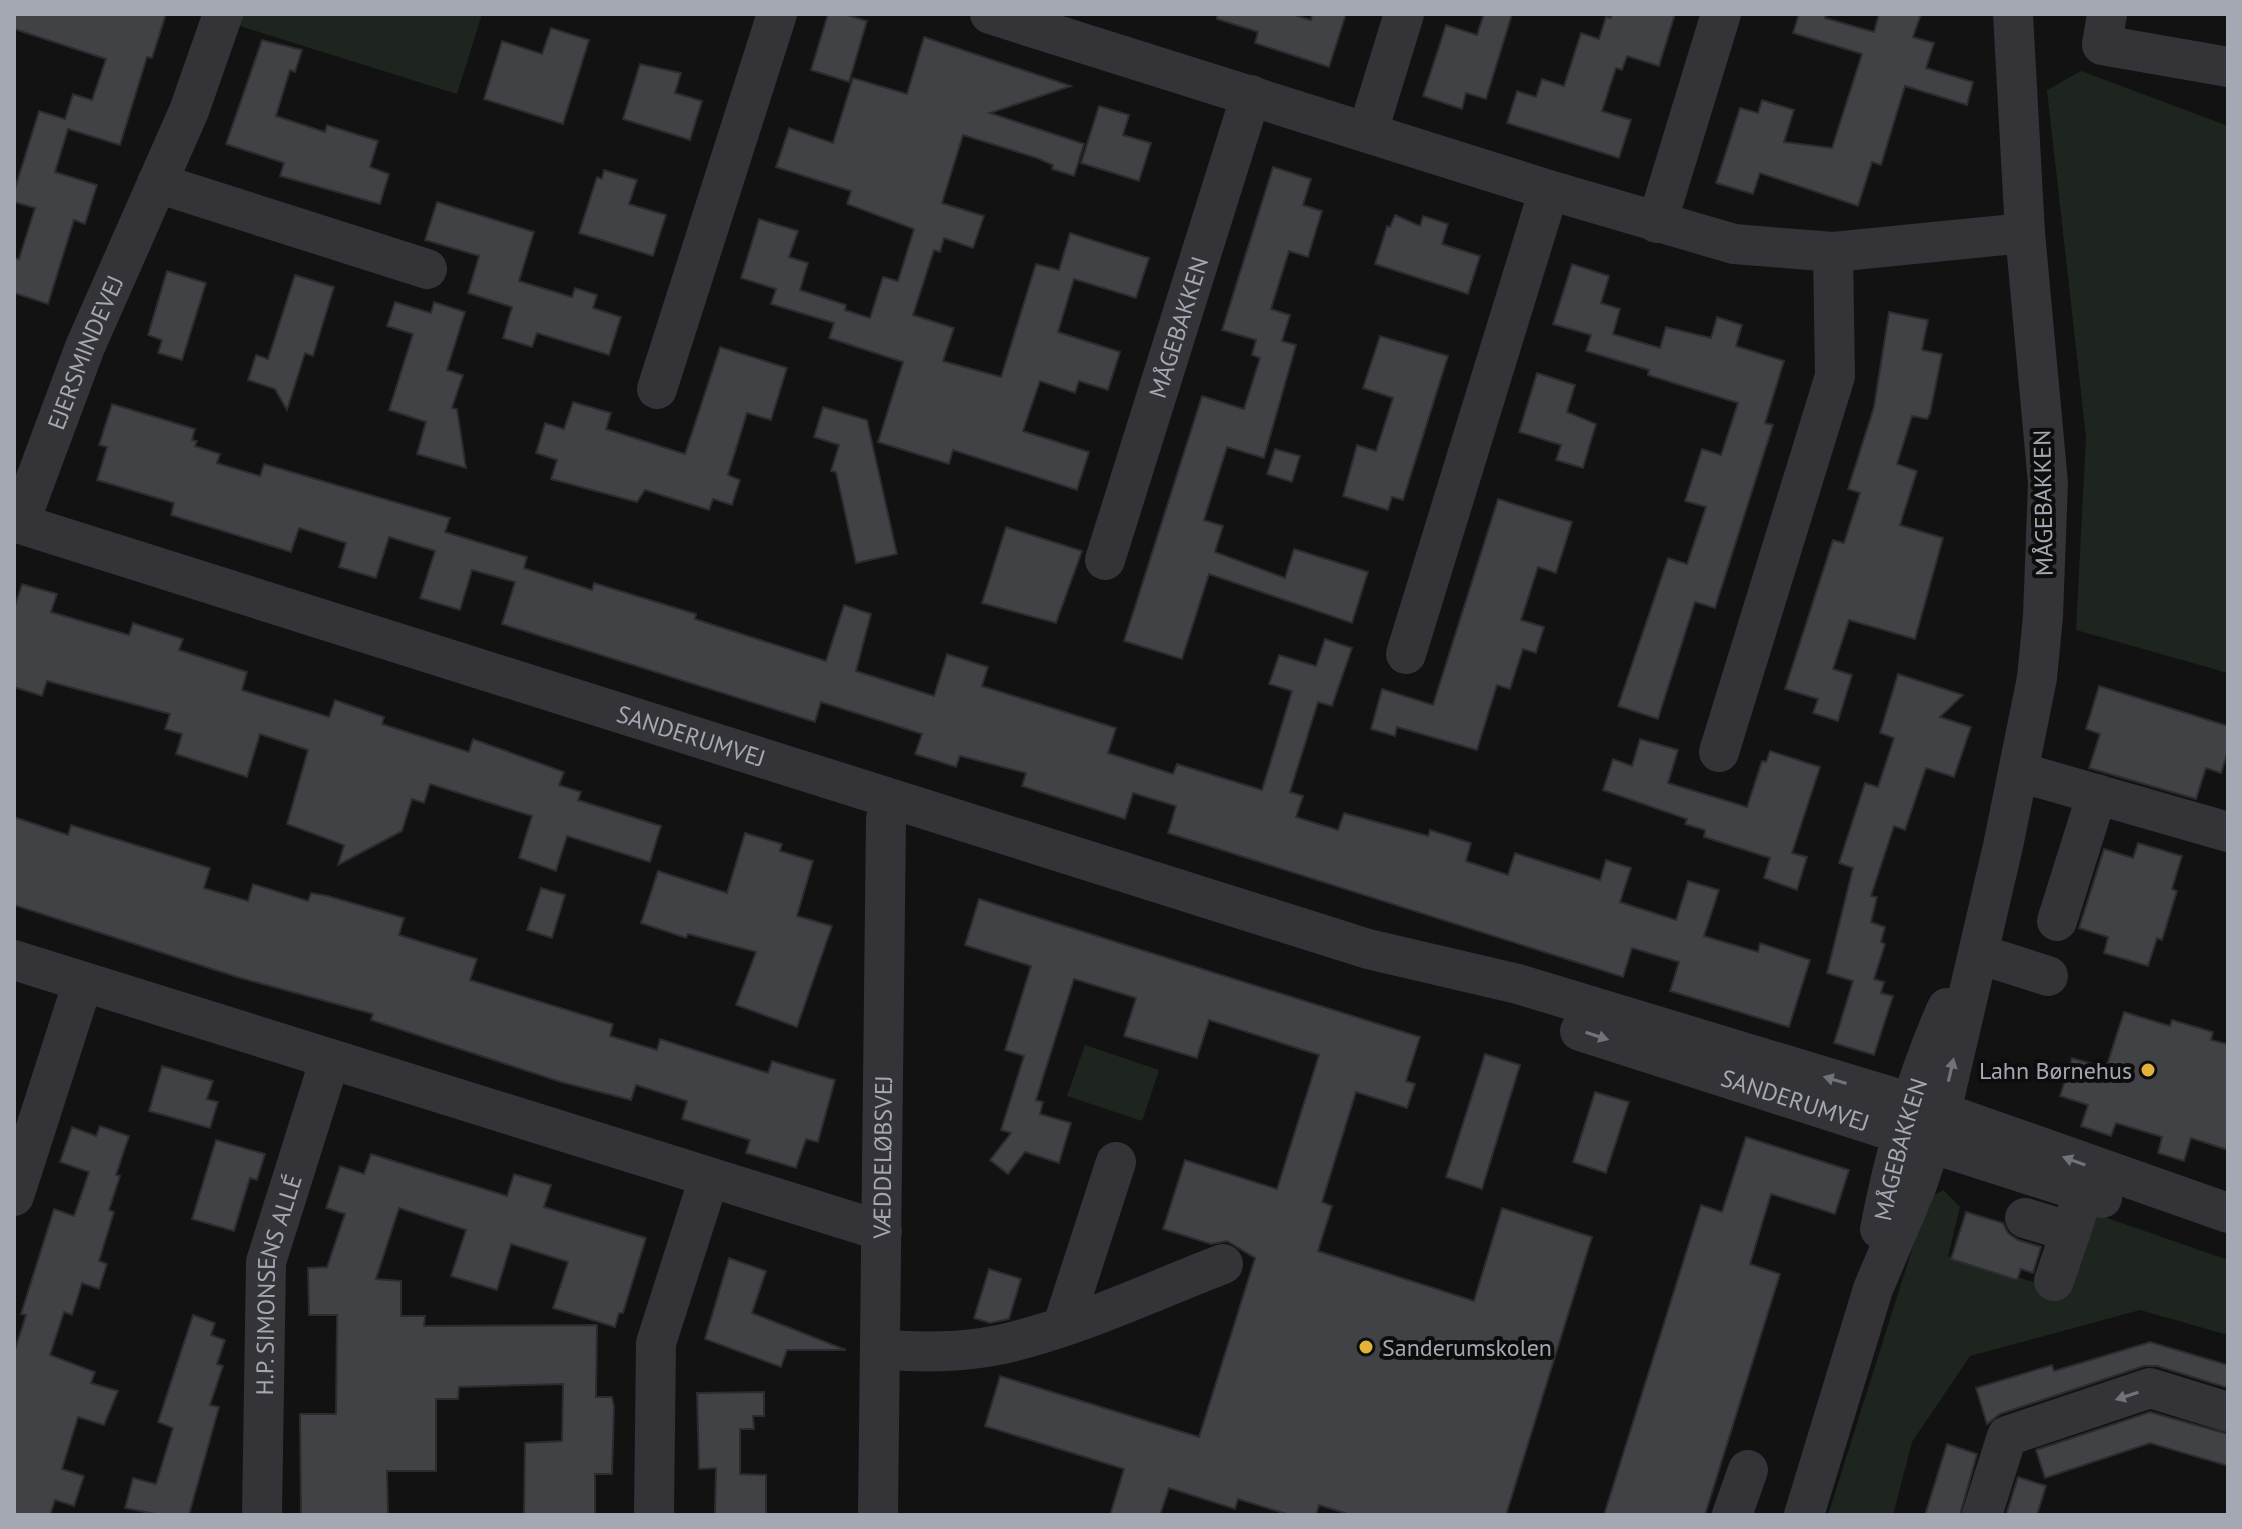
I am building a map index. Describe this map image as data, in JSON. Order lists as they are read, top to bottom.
{
  "streets": {
    "street": [
      "MÅGEBAKKEN",
      "EJERSMINDEVEJ",
      "SANDERUMVEJ",
      "VÆDDELØBSVEJ",
      "H.P. SIMONSENS ALLÉ"
    ]
  },
  "crossings": [
    ["MÅGEBAKKEN", "SANDERUMVEJ"],
    ["EJERSMINDEVEJ", "SANDERUMVEJ"],
    ["SANDERUMVEJ", "VÆDDELØBSVEJ"]
  ],
  "places": ["Lahn Børnehus", "Sanderumskolen"]
}
